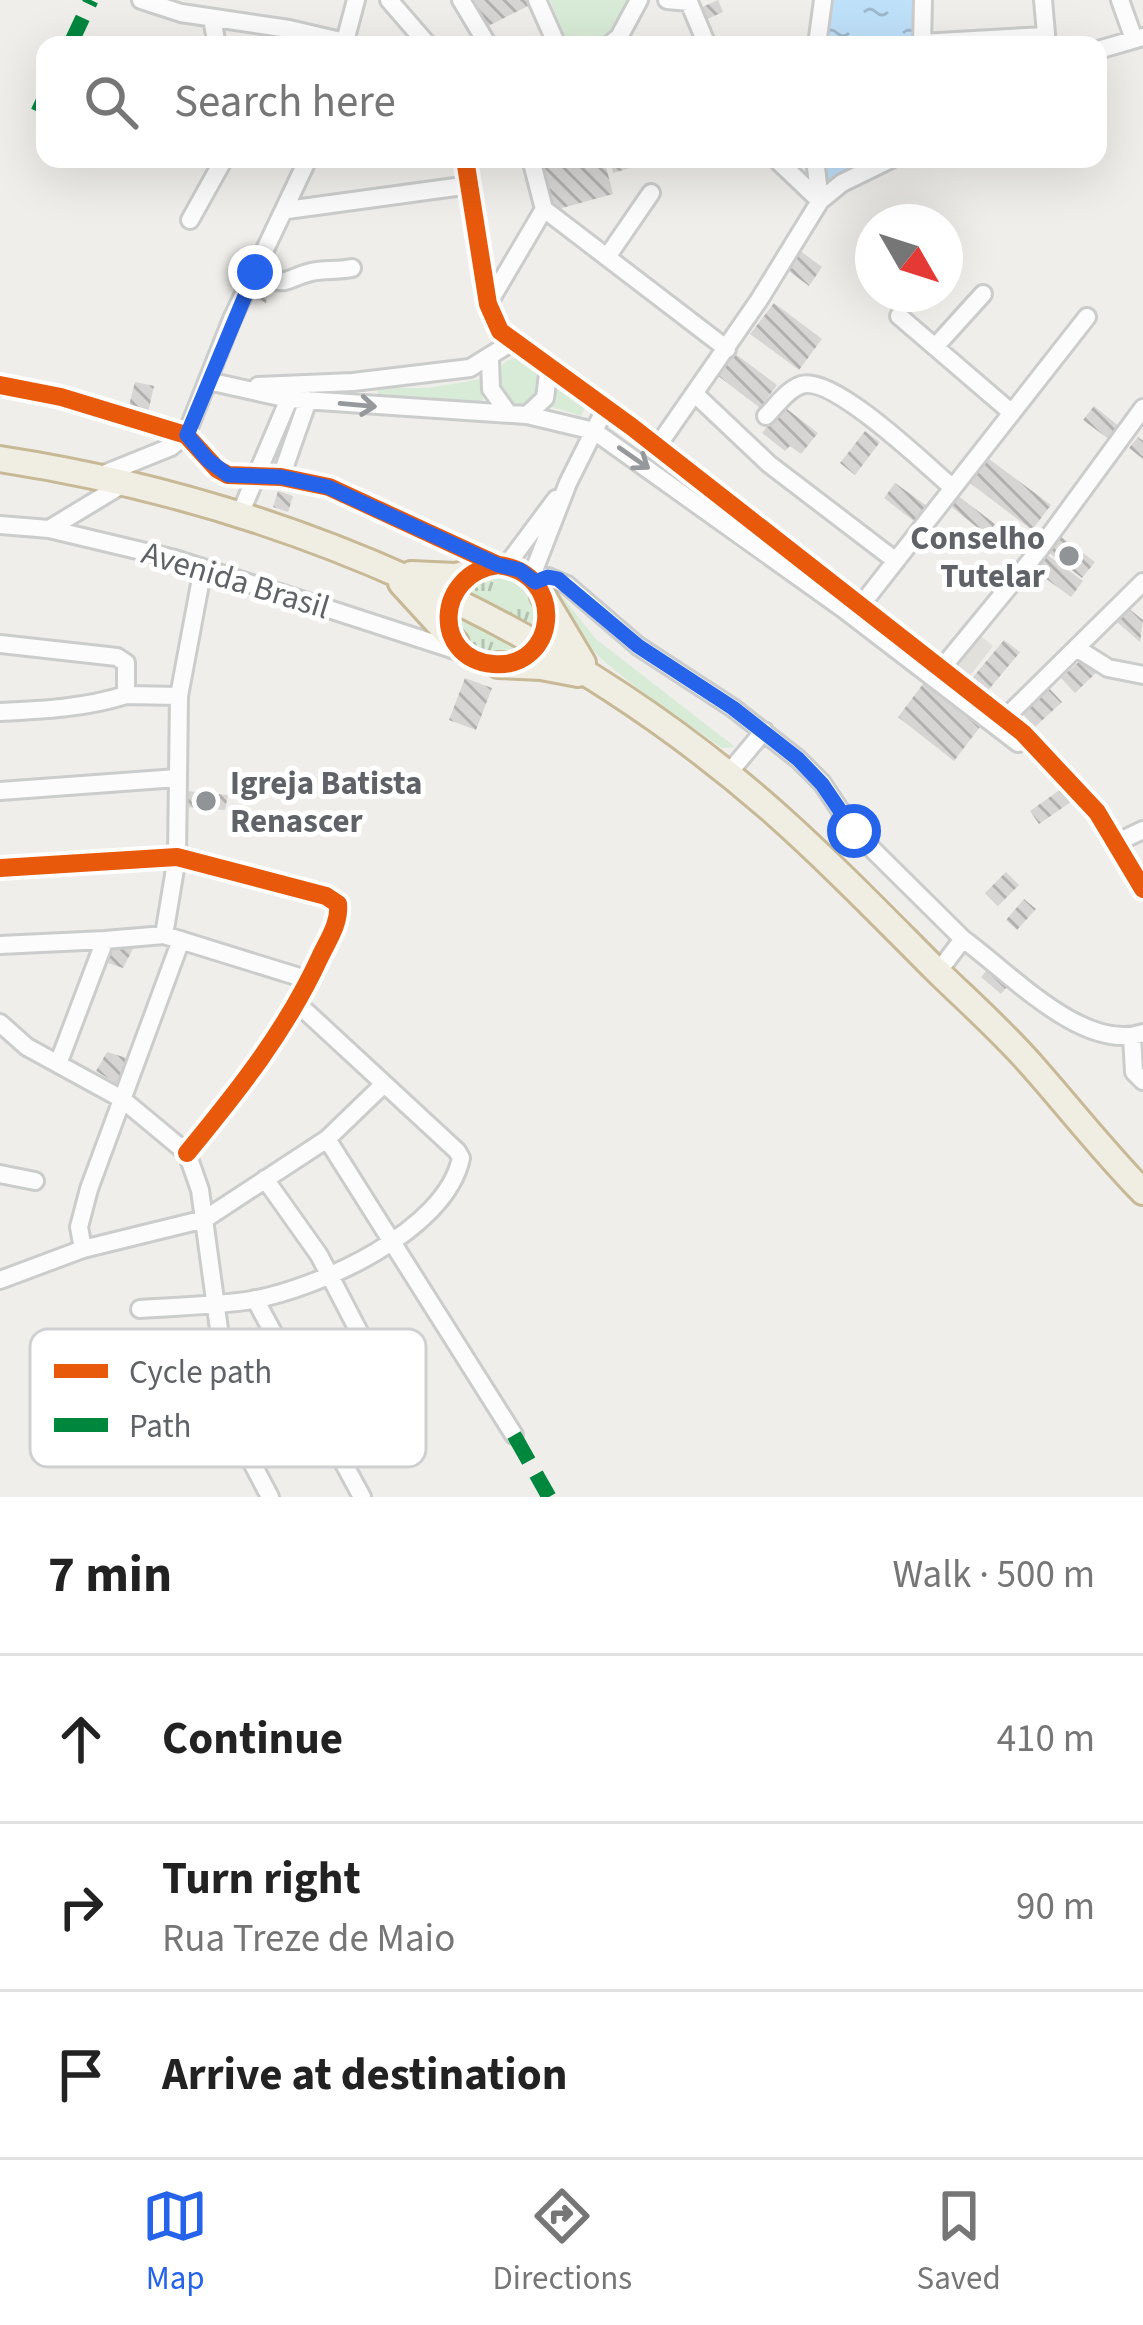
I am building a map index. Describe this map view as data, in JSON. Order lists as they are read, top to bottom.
{
  "streets": {
    "street": ["Avenida Brasil"]
  },
  "places": ["Conselho Tutelar", "Igreja Batista Renascer"],
  "legend": ["Cycle path", "Path"],
  "north": "bottom right",
  "page": {
    "search": "Search here",
    "heading": ["7 min", "Walk · 500 m"],
    "list": [
      ["Continue", "410 m"],
      ["Turn right", "Rua Treze de Maio", "90 m"],
      "Arrive at destination"
    ],
    "nav": ["Map", "Directions", "Saved"]
  }
}
